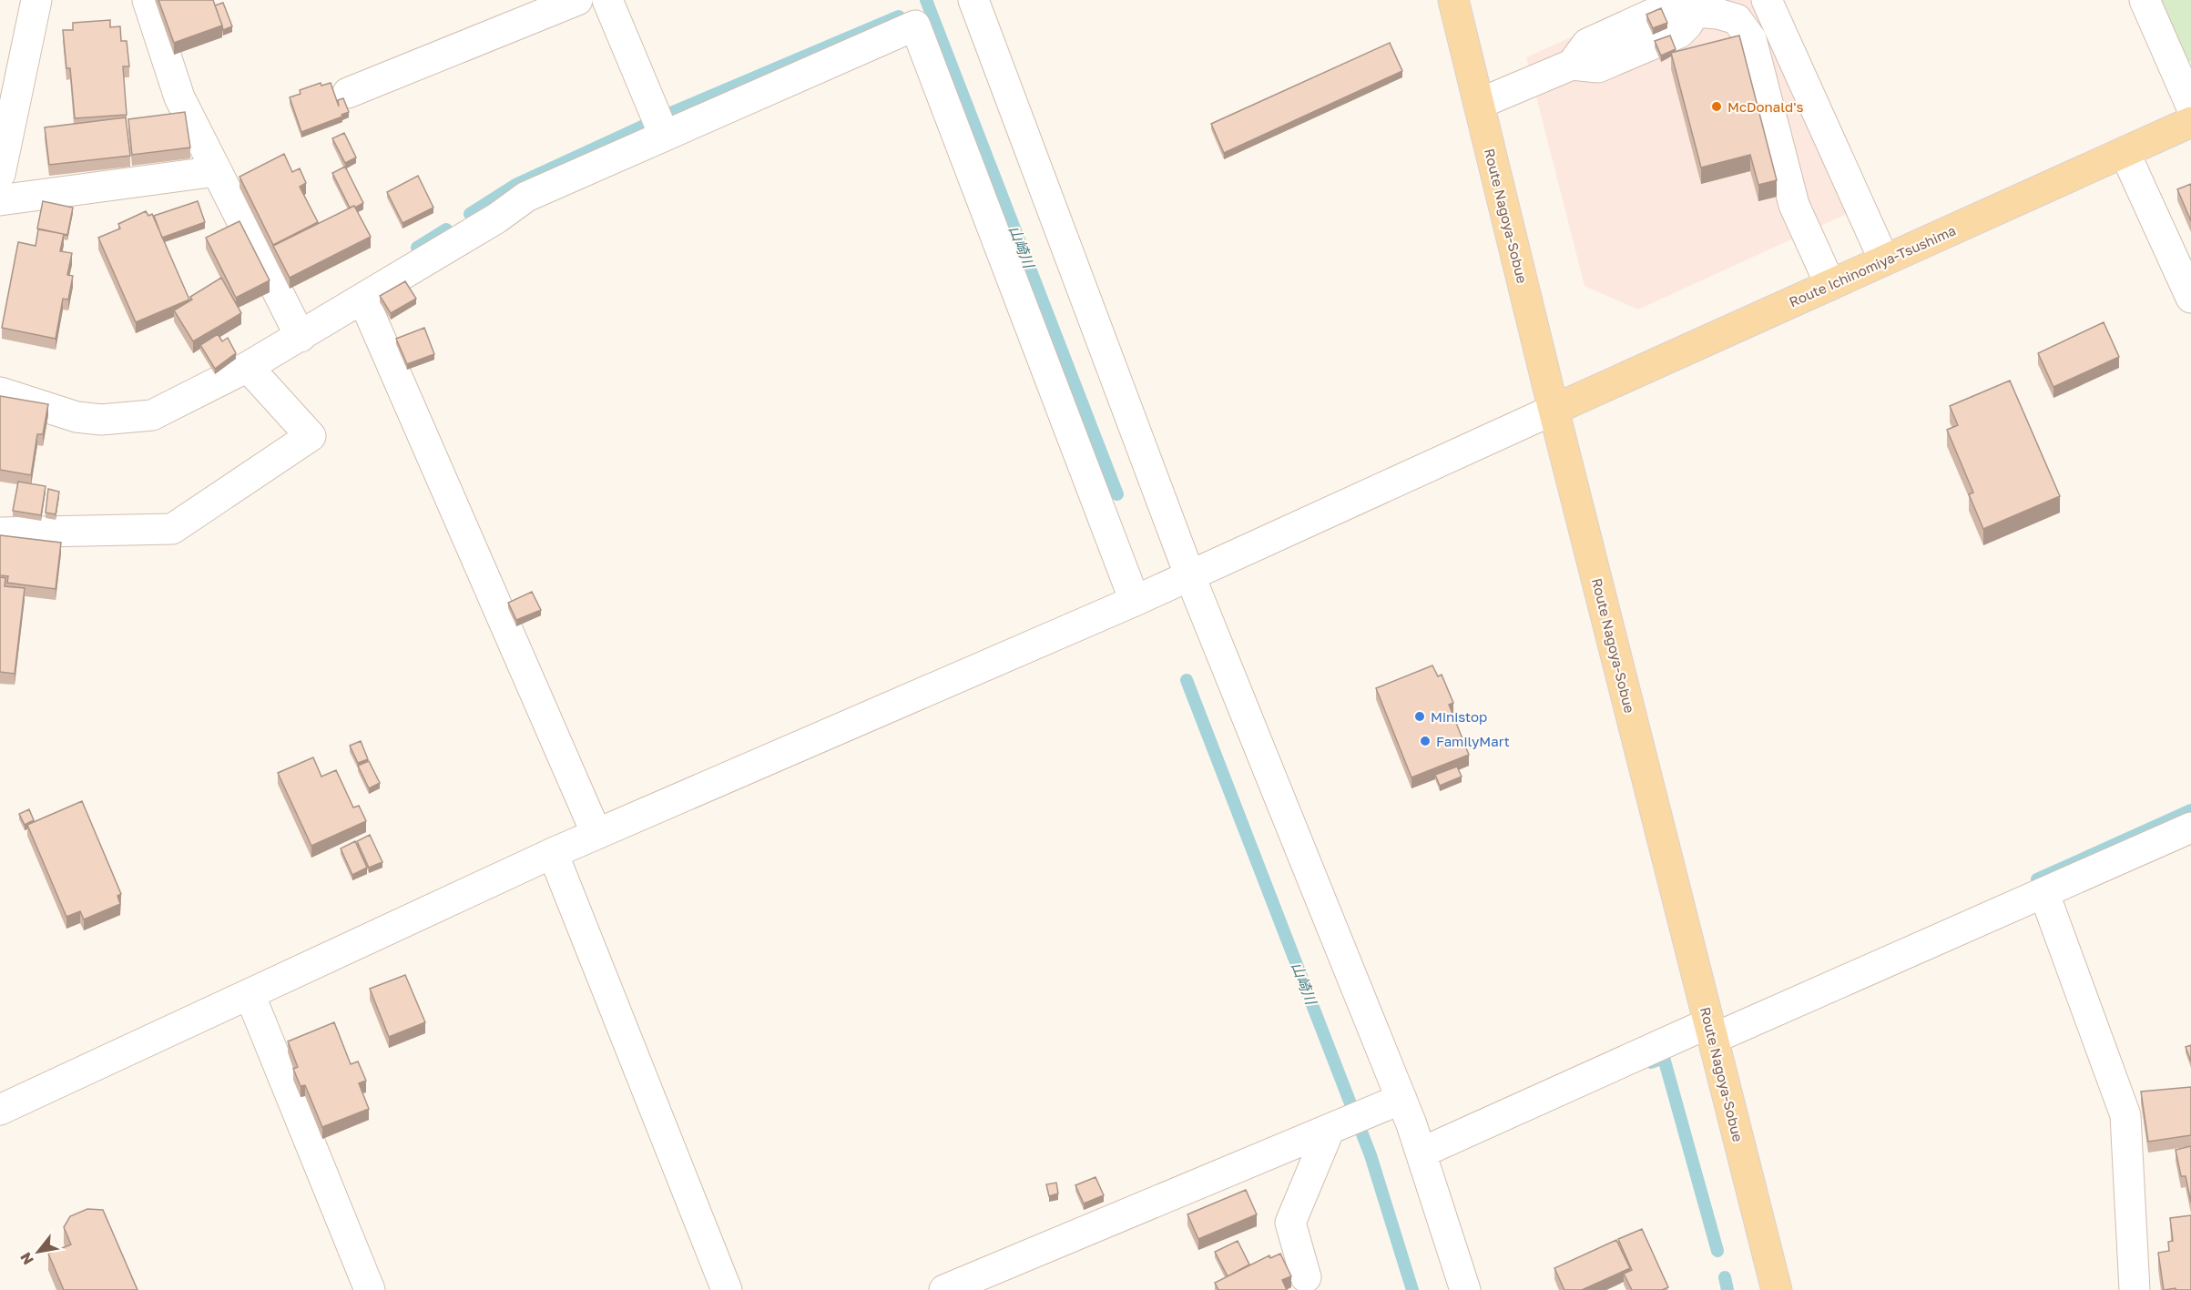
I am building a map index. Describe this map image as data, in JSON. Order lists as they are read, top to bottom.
{
  "streets": {
    "main road": ["Route Nagoya-Sobue", "Route Ichinomiya-Tsushima"]
  },
  "crossings": [
    ["Route Nagoya-Sobue", "Route Ichinomiya-Tsushima"]
  ],
  "water": ["山崎川"],
  "places": ["McDonald's", "Ministop", "FamilyMart"],
  "north": "bottom left"
}
